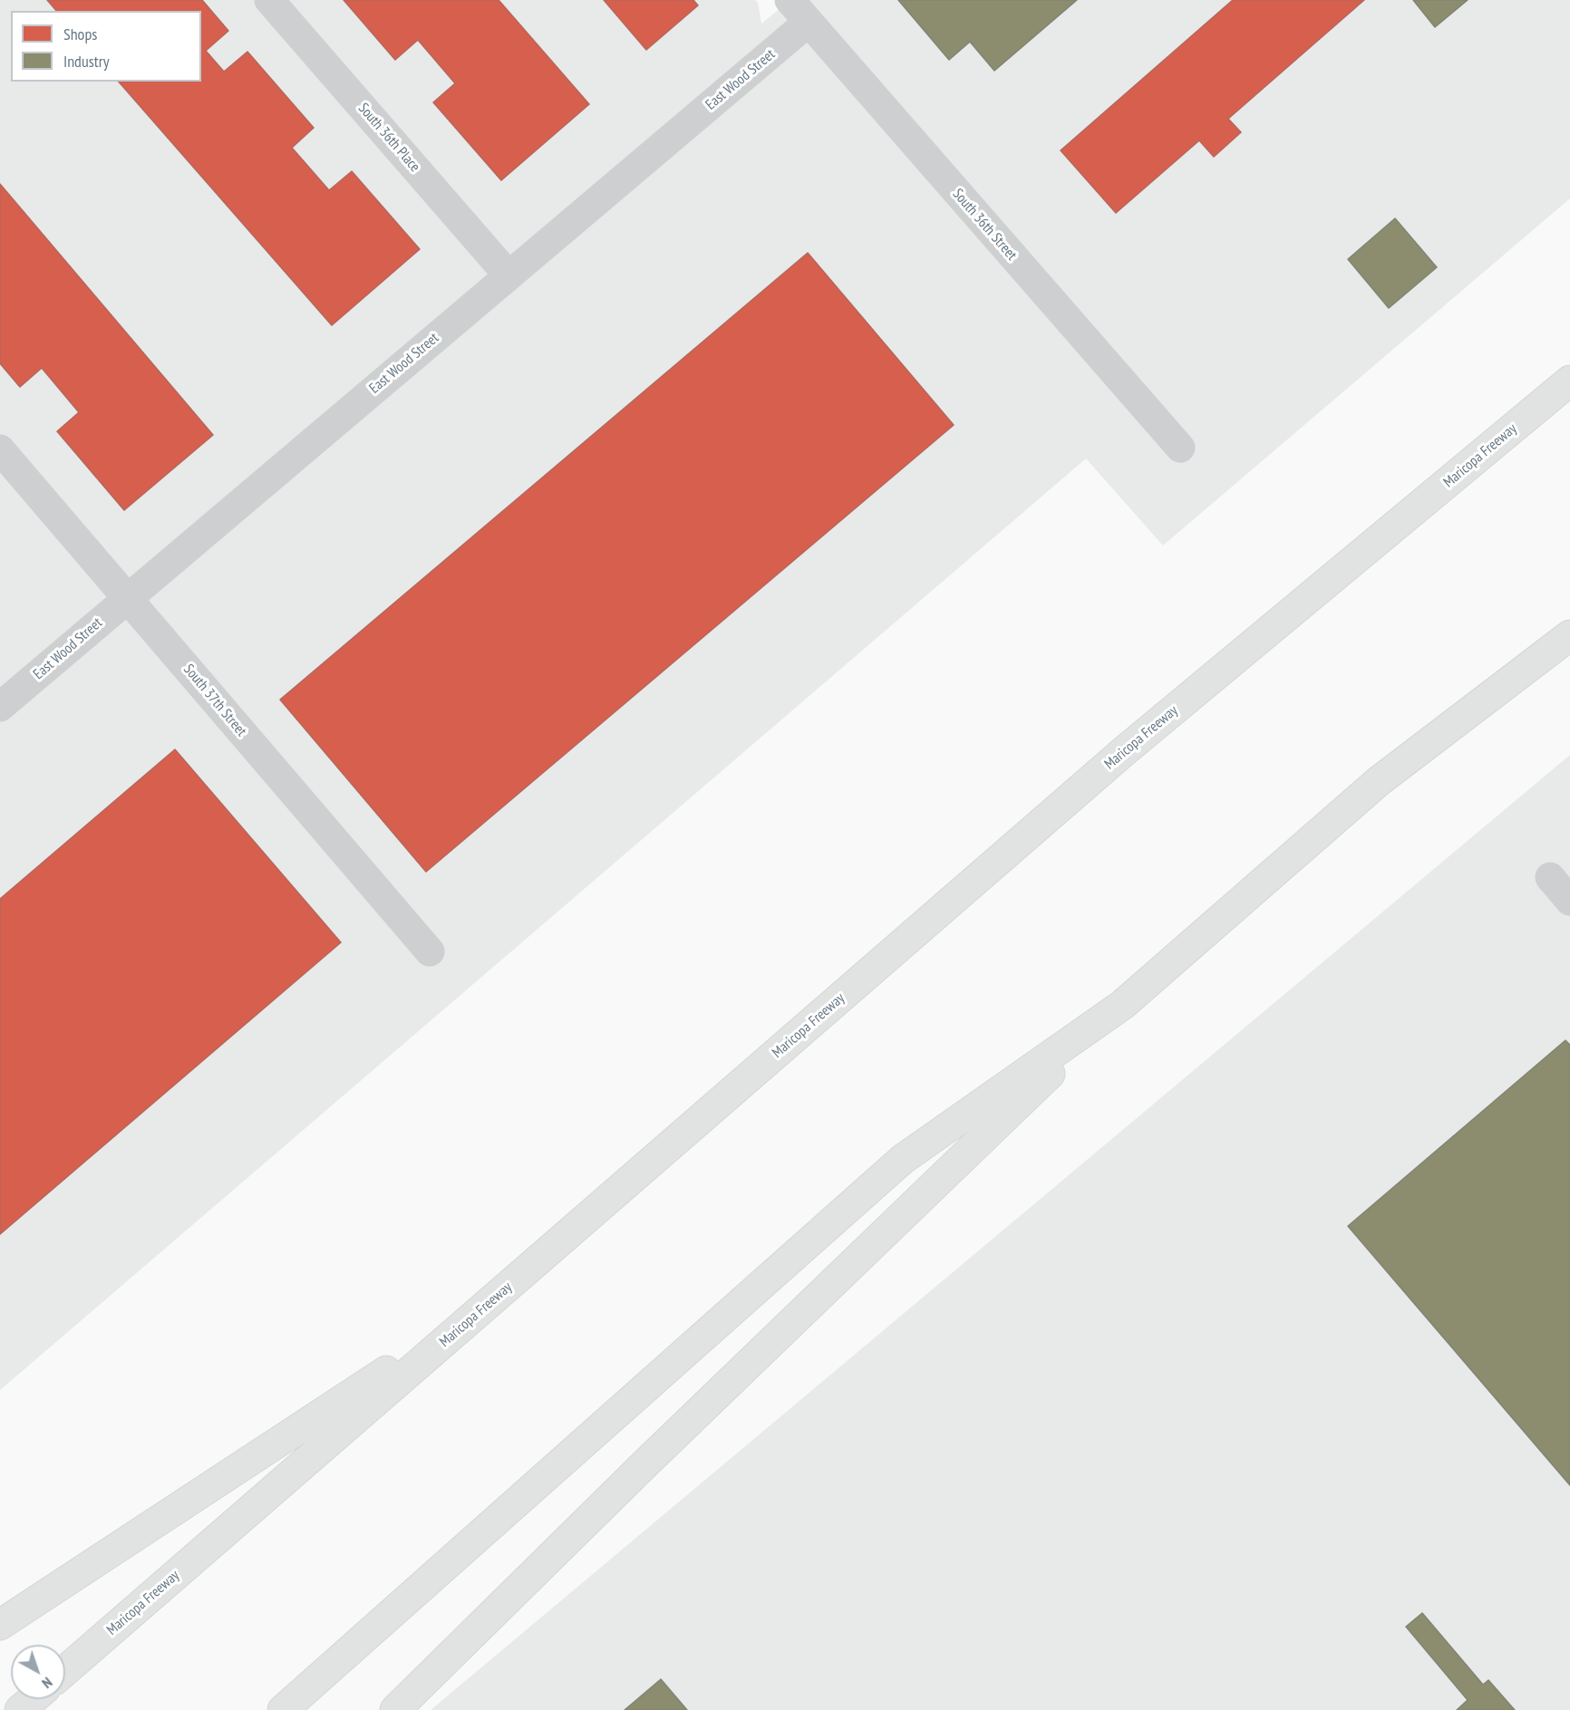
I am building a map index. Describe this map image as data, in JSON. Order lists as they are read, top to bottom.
{
  "streets": {
    "highway": ["Maricopa Freeway"],
    "street": [
      "East Wood Street",
      "South 36th Place",
      "South 36th Street",
      "South 37th Street"
    ]
  },
  "crossings": [
    ["East Wood Street", "South 36th Place"],
    ["East Wood Street", "South 36th Street"],
    ["East Wood Street", "South 37th Street"]
  ],
  "legend": ["Shops", "Industry"],
  "north": "bottom right"
}
